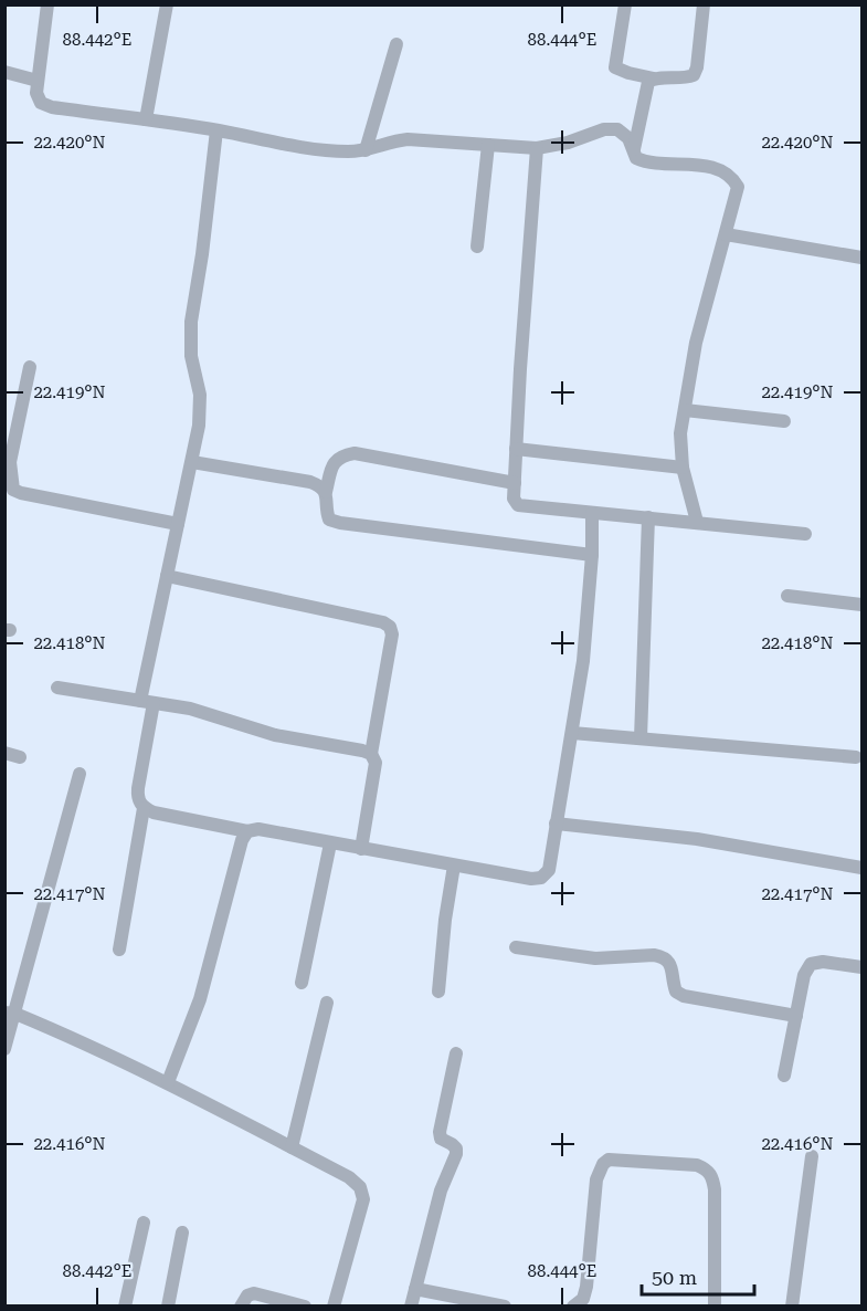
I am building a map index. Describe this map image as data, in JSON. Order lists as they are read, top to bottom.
{
  "scale_bar": "50 m",
  "coordinates": [
    "88.442°E",
    "88.444°E",
    "22.420°N",
    "22.419°N",
    "22.418°N",
    "22.417°N",
    "22.416°N"
  ]
}
